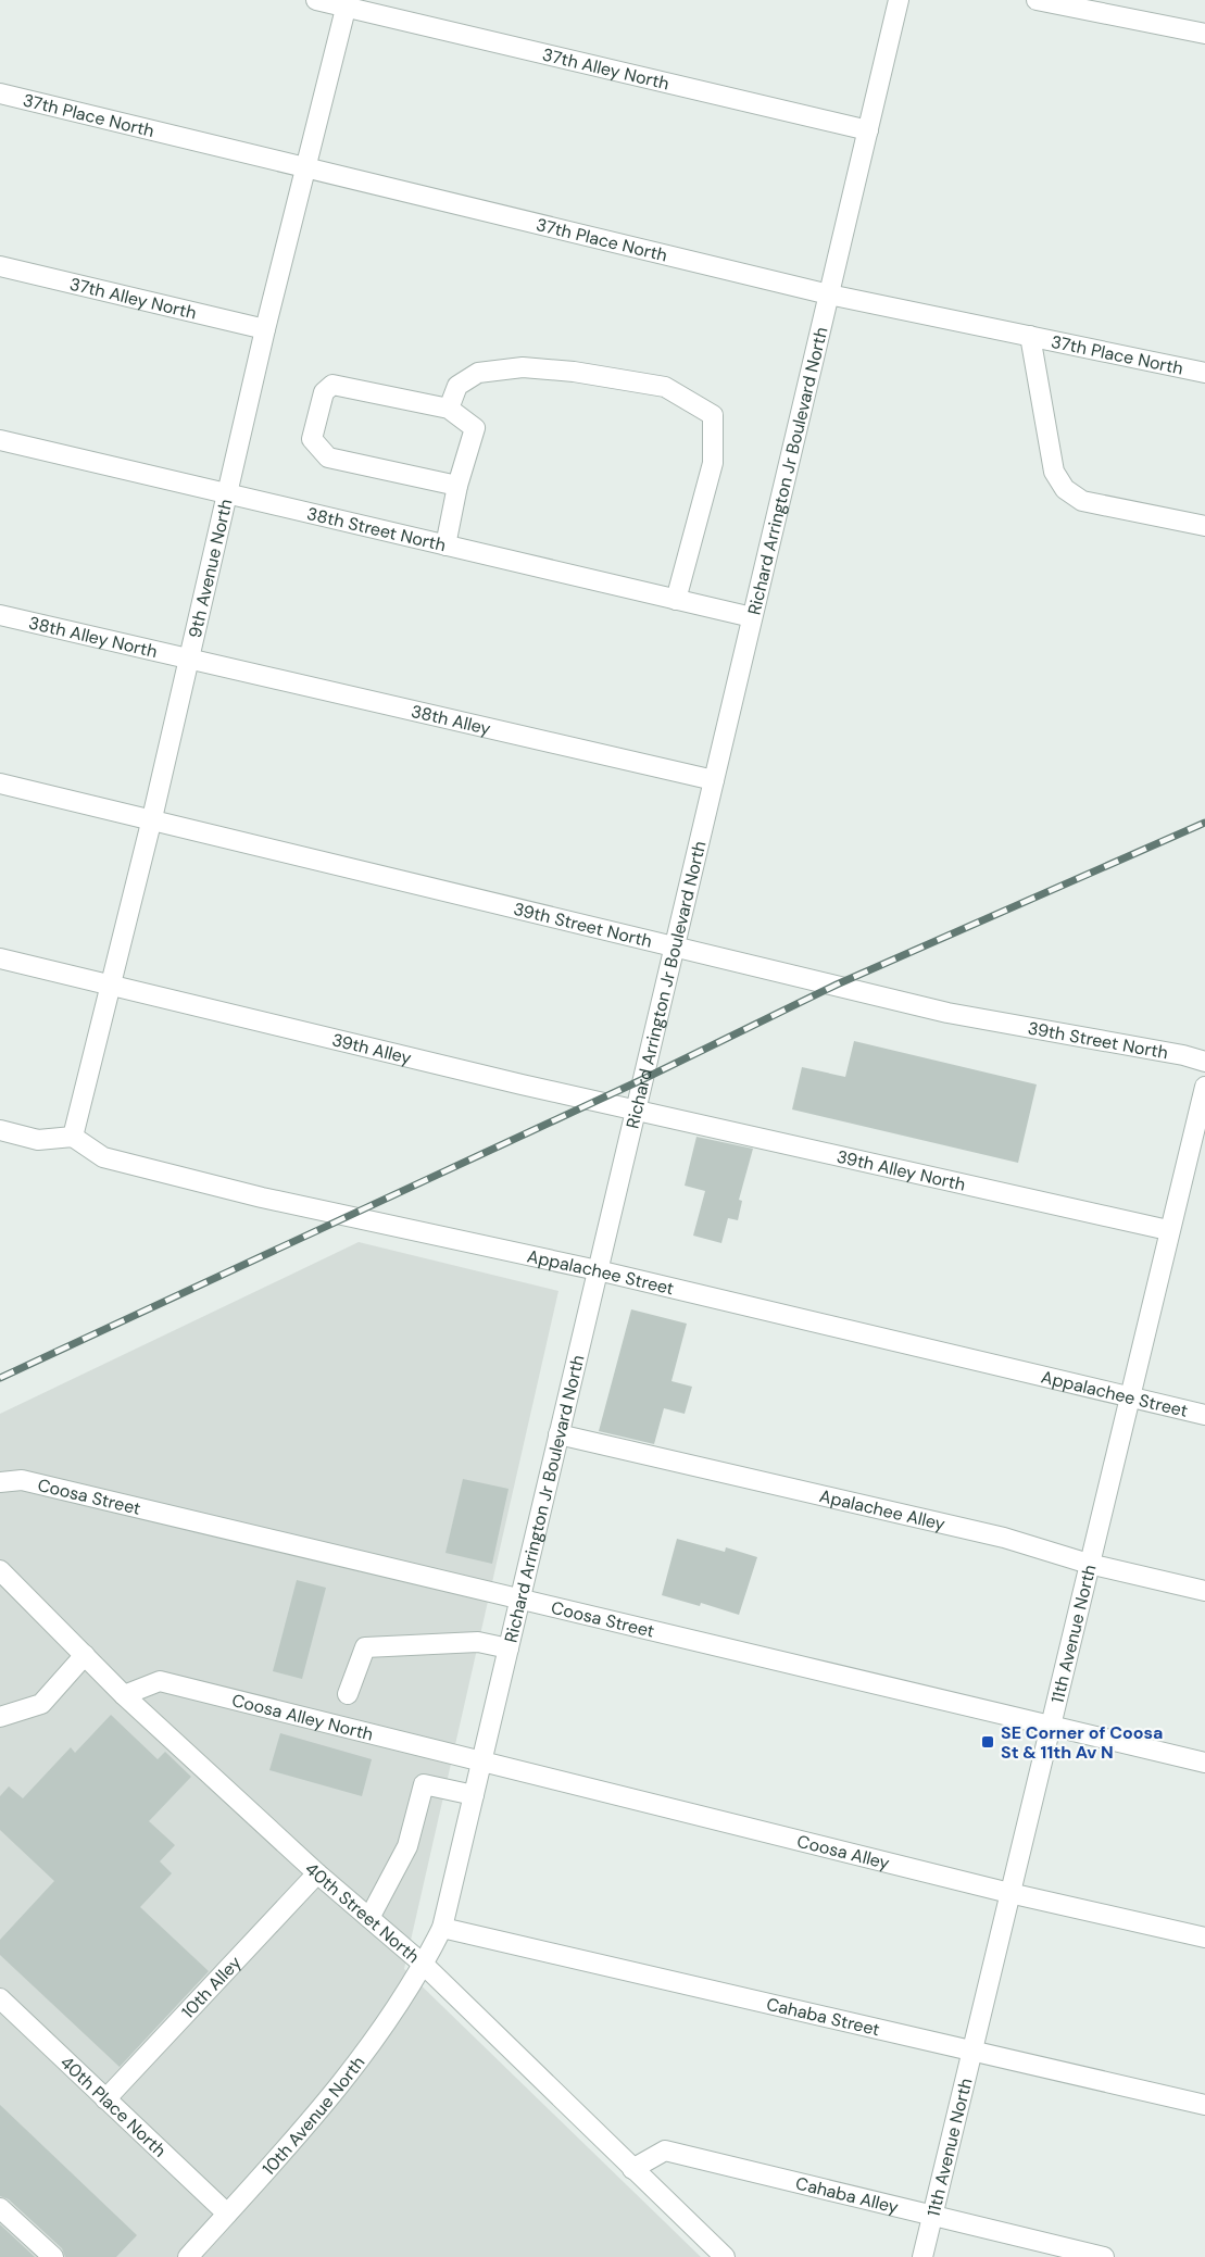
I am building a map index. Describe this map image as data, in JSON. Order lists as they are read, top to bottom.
{
  "streets": {
    "street": [
      "37th Alley North",
      "37th Place North",
      "Richard Arrington Jr Boulevard North",
      "38th Street North",
      "9th Avenue North",
      "38th Alley North",
      "38th Alley",
      "39th Street North",
      "39th Alley",
      "39th Alley North",
      "Appalachee Street",
      "Coosa Street",
      "Apalachee Alley",
      "11th Avenue North",
      "Coosa Alley North",
      "Coosa Alley",
      "40th Street North",
      "10th Alley",
      "Cahaba Street",
      "40th Place North",
      "10th Avenue North",
      "Cahaba Alley"
    ]
  },
  "crossings": [
    ["37th Alley North", "Richard Arrington Jr Boulevard North"],
    ["37th Alley North", "9th Avenue North"],
    ["37th Place North", "Richard Arrington Jr Boulevard North"],
    ["37th Place North", "9th Avenue North"],
    ["Richard Arrington Jr Boulevard North", "38th Street North"],
    ["Richard Arrington Jr Boulevard North", "38th Alley"],
    ["Richard Arrington Jr Boulevard North", "39th Street North"],
    ["Richard Arrington Jr Boulevard North", "39th Alley"],
    ["Richard Arrington Jr Boulevard North", "39th Alley North"],
    ["Richard Arrington Jr Boulevard North", "Appalachee Street"],
    ["Richard Arrington Jr Boulevard North", "Coosa Street"],
    ["Richard Arrington Jr Boulevard North", "Apalachee Alley"],
    ["Richard Arrington Jr Boulevard North", "Coosa Alley North"],
    ["Richard Arrington Jr Boulevard North", "Coosa Alley"],
    ["Richard Arrington Jr Boulevard North", "40th Street North"],
    ["Richard Arrington Jr Boulevard North", "Cahaba Street"],
    ["Richard Arrington Jr Boulevard North", "10th Avenue North"],
    ["38th Street North", "9th Avenue North"],
    ["9th Avenue North", "38th Alley North"],
    ["9th Avenue North", "38th Alley"],
    ["9th Avenue North", "39th Street North"],
    ["9th Avenue North", "39th Alley"],
    ["9th Avenue North", "Appalachee Street"],
    ["38th Alley North", "38th Alley"],
    ["39th Alley", "39th Alley North"],
    ["39th Alley North", "11th Avenue North"],
    ["Appalachee Street", "11th Avenue North"],
    ["Coosa Street", "11th Avenue North"],
    ["Apalachee Alley", "11th Avenue North"],
    ["11th Avenue North", "Coosa Alley"],
    ["11th Avenue North", "Cahaba Street"],
    ["11th Avenue North", "Cahaba Alley"],
    ["Coosa Alley North", "Coosa Alley"],
    ["Coosa Alley North", "40th Street North"],
    ["40th Street North", "10th Alley"],
    ["40th Street North", "10th Avenue North"],
    ["40th Street North", "Cahaba Alley"],
    ["10th Alley", "40th Place North"],
    ["40th Place North", "10th Avenue North"]
  ],
  "places": {
    "transit": ["SE Corner of Coosa St & 11th Av N"]
  }
}
